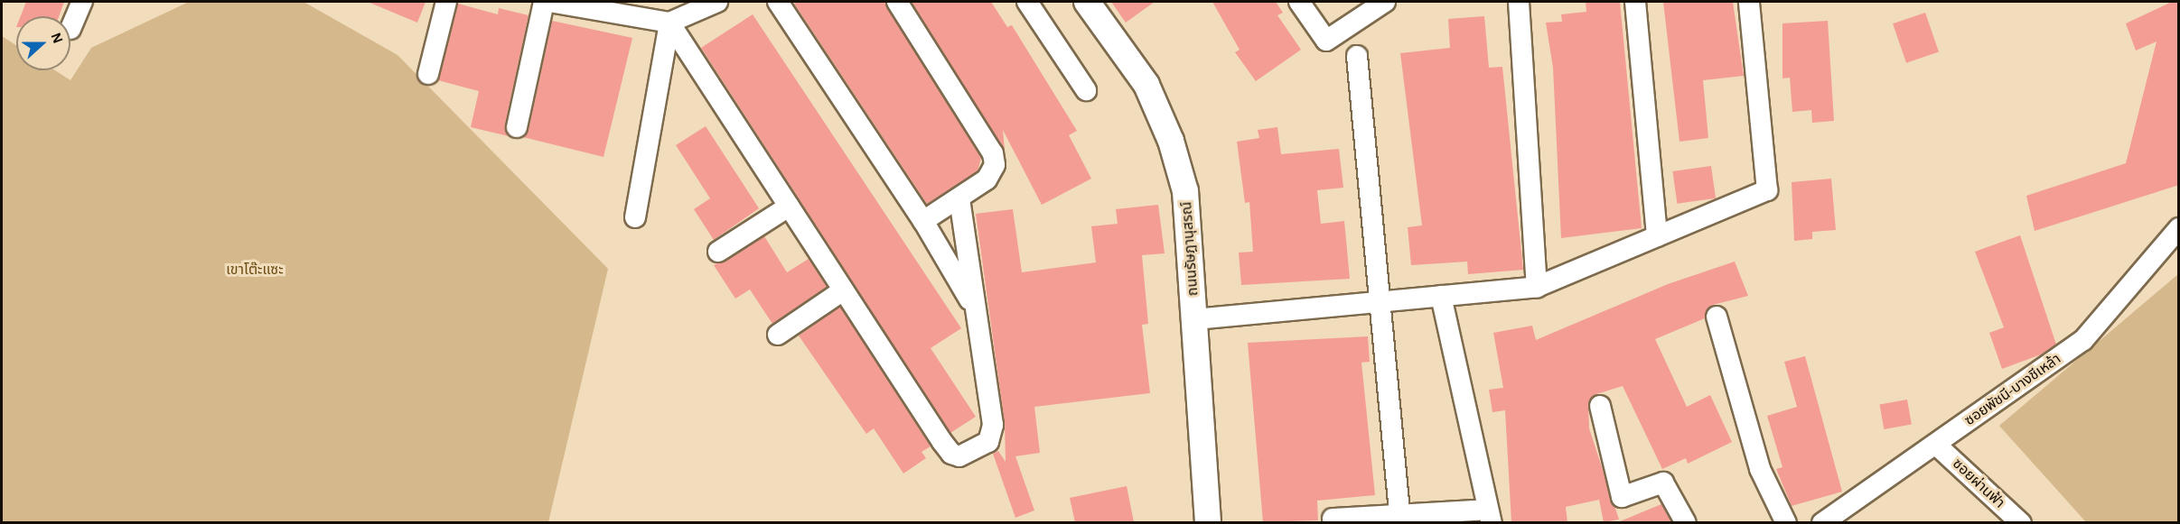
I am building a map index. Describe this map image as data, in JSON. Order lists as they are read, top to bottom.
{
  "streets": {
    "street": ["ถนนรัษฎานุสรณ์", "ซอยพัชนี-บางชีเหล้า", "ซอยผ่านฟ้า"]
  },
  "crossings": [
    ["ซอยพัชนี-บางชีเหล้า", "ซอยผ่านฟ้า"]
  ],
  "parks": ["เขาโต๊ะแซะ"],
  "north": "right"
}
